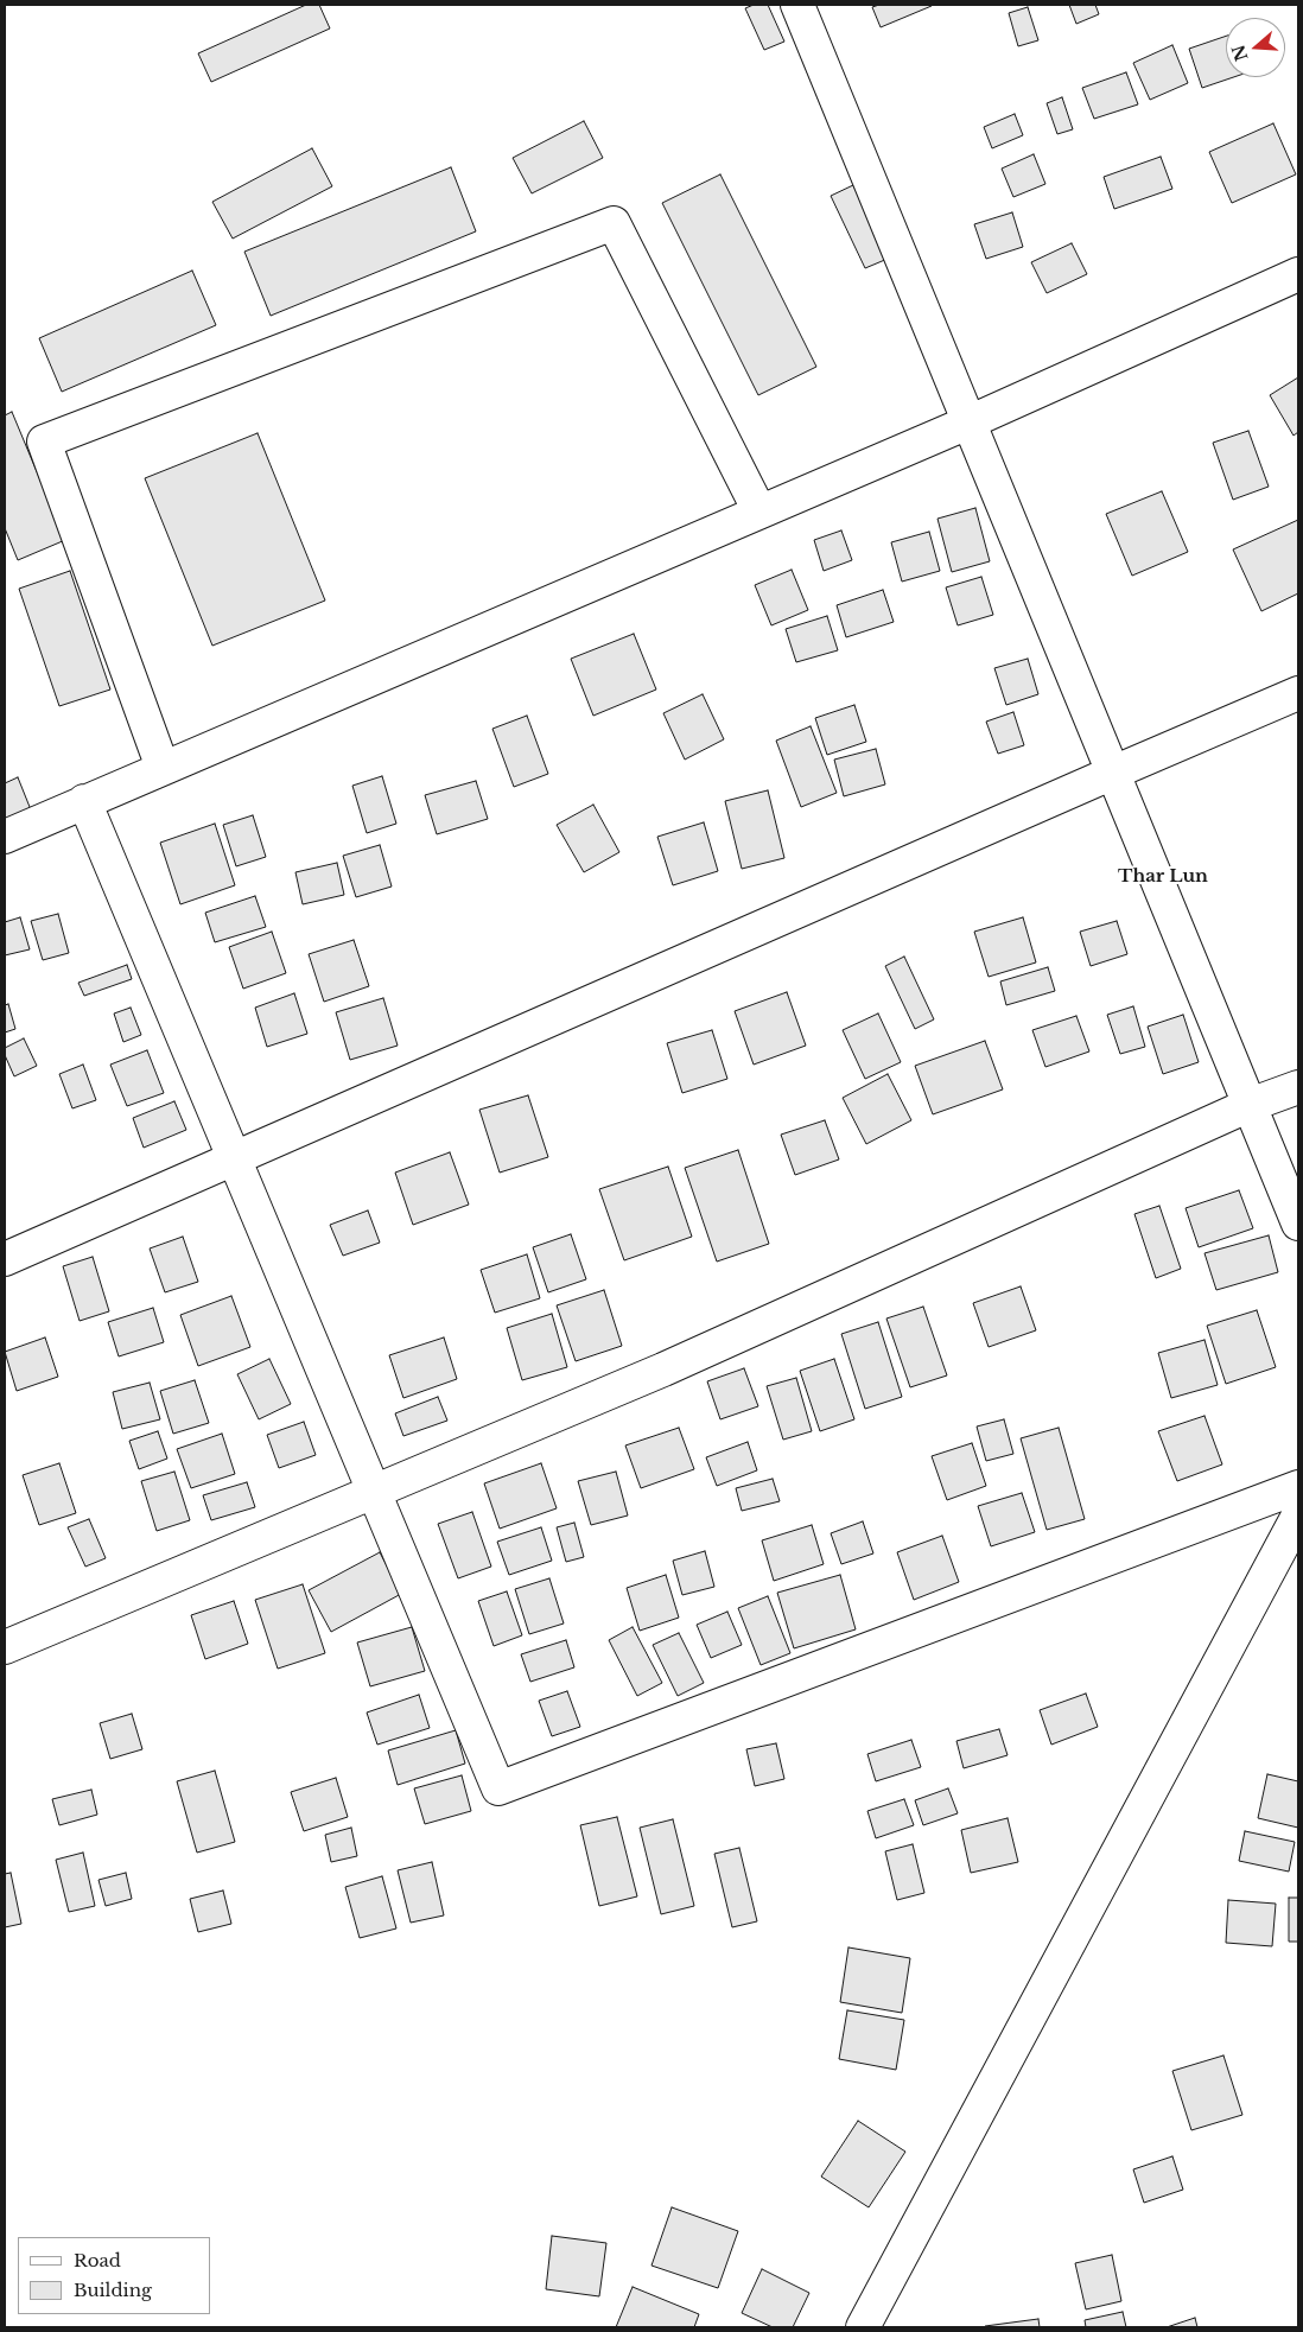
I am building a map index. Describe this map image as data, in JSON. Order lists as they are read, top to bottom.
{
  "districts": ["Thar Lun"],
  "legend": ["Road", "Building"],
  "north": "left"
}
